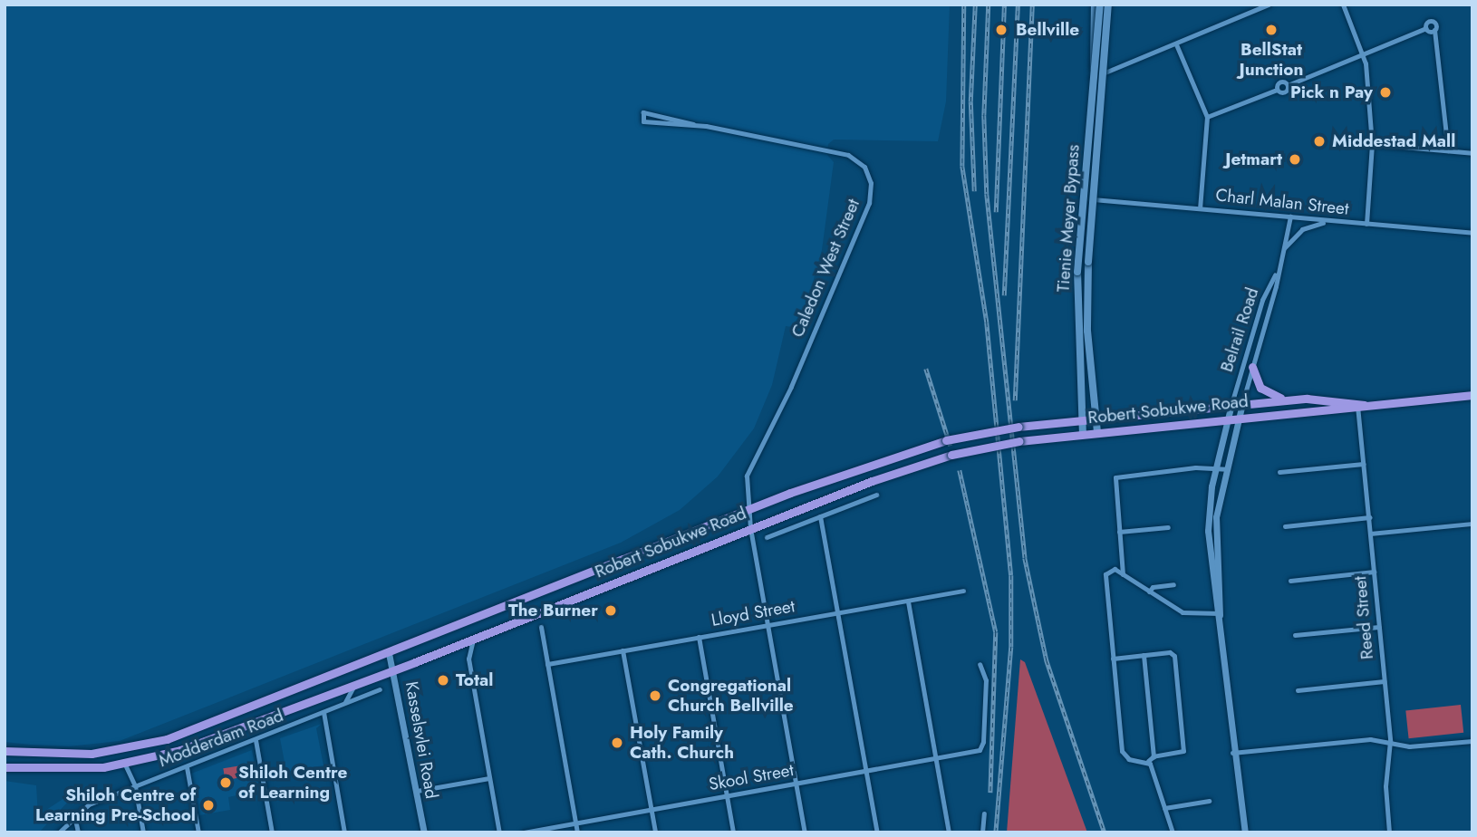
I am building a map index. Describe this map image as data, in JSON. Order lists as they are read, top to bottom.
{
  "streets": {
    "main road": ["Tienie Meyer Bypass", "Robert Sobukwe Road"],
    "street": [
      "Charl Malan Street",
      "Caledon West Street",
      "Belrail Road",
      "Lloyd Street",
      "Reed Street",
      "Modderdam Road",
      "Kasselsvlei Road",
      "Skool Street"
    ]
  },
  "crossings": [
    ["Charl Malan Street", "Belrail Road"],
    ["Tienie Meyer Bypass", "Robert Sobukwe Road"],
    ["Caledon West Street", "Robert Sobukwe Road"],
    ["Belrail Road", "Robert Sobukwe Road"],
    ["Robert Sobukwe Road", "Reed Street"],
    ["Robert Sobukwe Road", "Kasselsvlei Road"]
  ],
  "places": [
    "Bellville",
    "BellStat Junction",
    "Pick n Pay",
    "Middestad Mall",
    "Jetmart",
    "The Burner",
    "Total",
    "Congregational Church Bellville",
    "Holy Family Cath. Church",
    "Shiloh Centre of Learning",
    "Shiloh Centre of Learning Pre-School"
  ]
}
